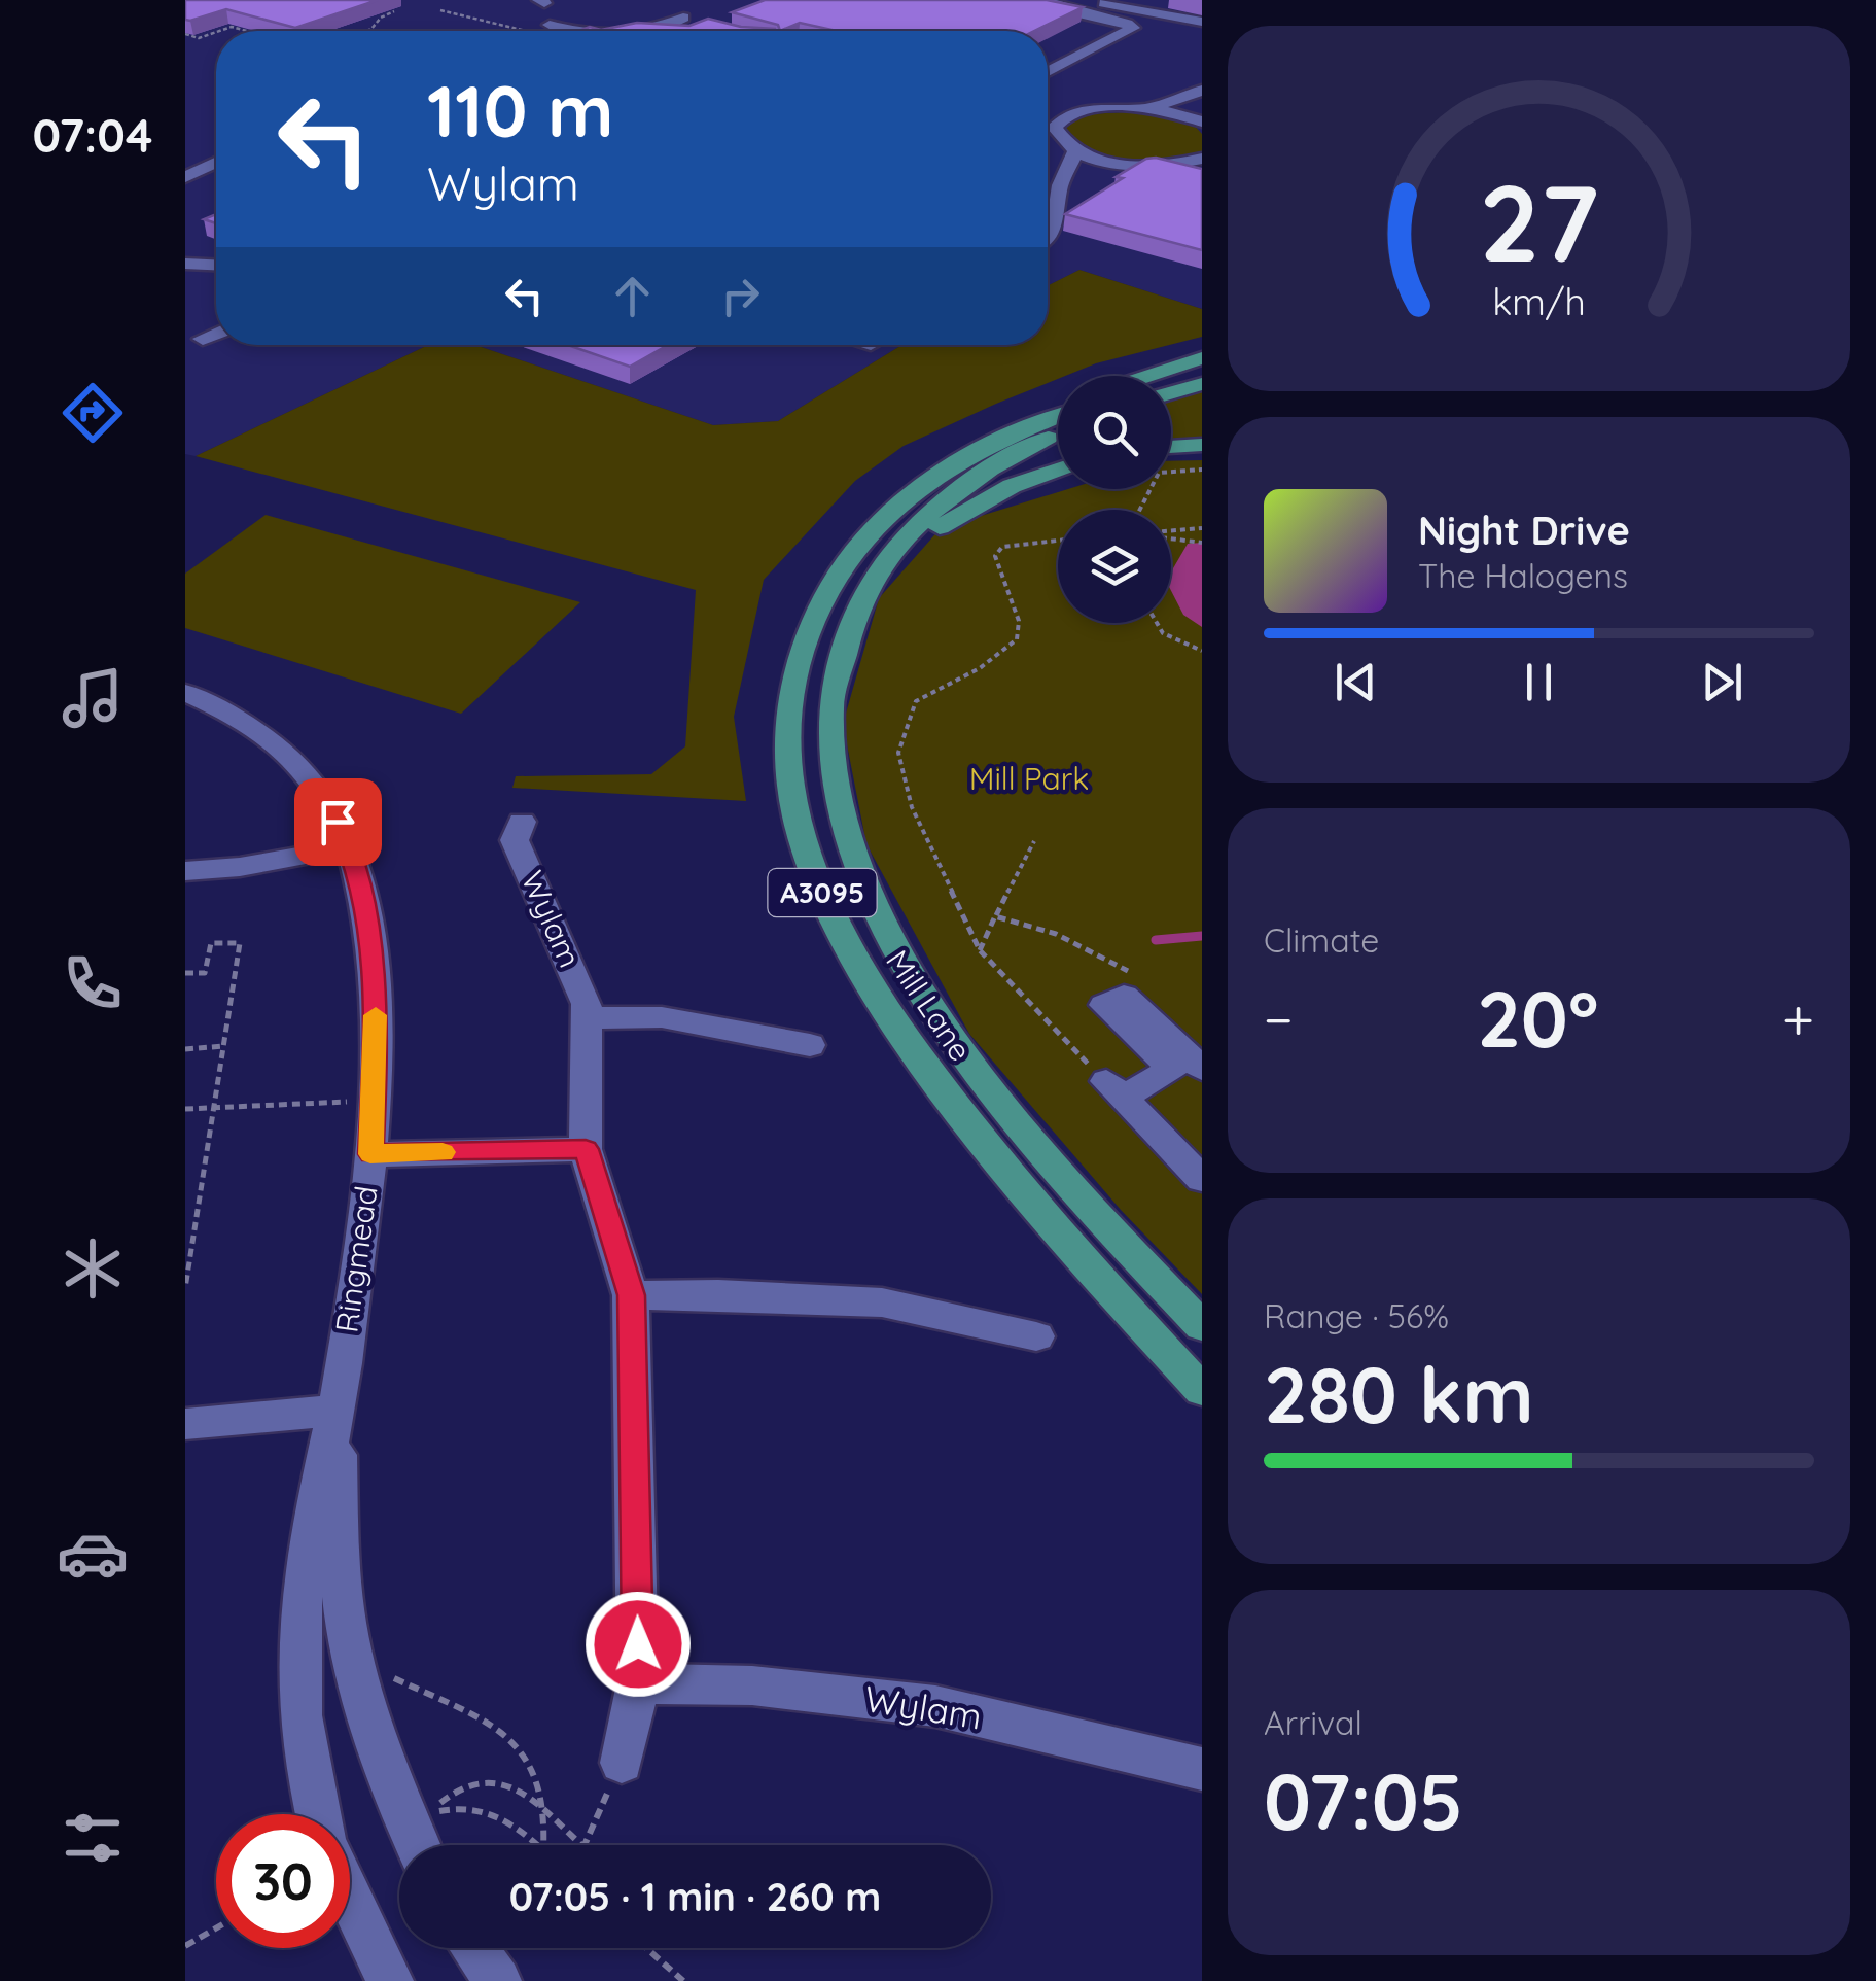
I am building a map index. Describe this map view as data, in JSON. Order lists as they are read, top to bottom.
{
  "streets": {
    "main road": ["A3095", "Mill Lane"],
    "street": ["Wylam", "Ringmead"]
  },
  "crossings": [
    ["A3095", "Mill Lane"]
  ],
  "parks": ["Mill Park"],
  "page": {
    "tabs": "07:04",
    "turn": ["110 m", "Wylam"],
    "song": ["Night Drive", "The Halogens"],
    "tile": [
      "Climate",
      ["Range · 56%", "280 km"],
      ["Arrival", "07:05"]
    ],
    "heat": ["−", "20°", "+"],
    "limit": "30",
    "trip": "07:05 · 1 min · 260 m",
    "gauge": ["27", "km/h"]
  }
}
